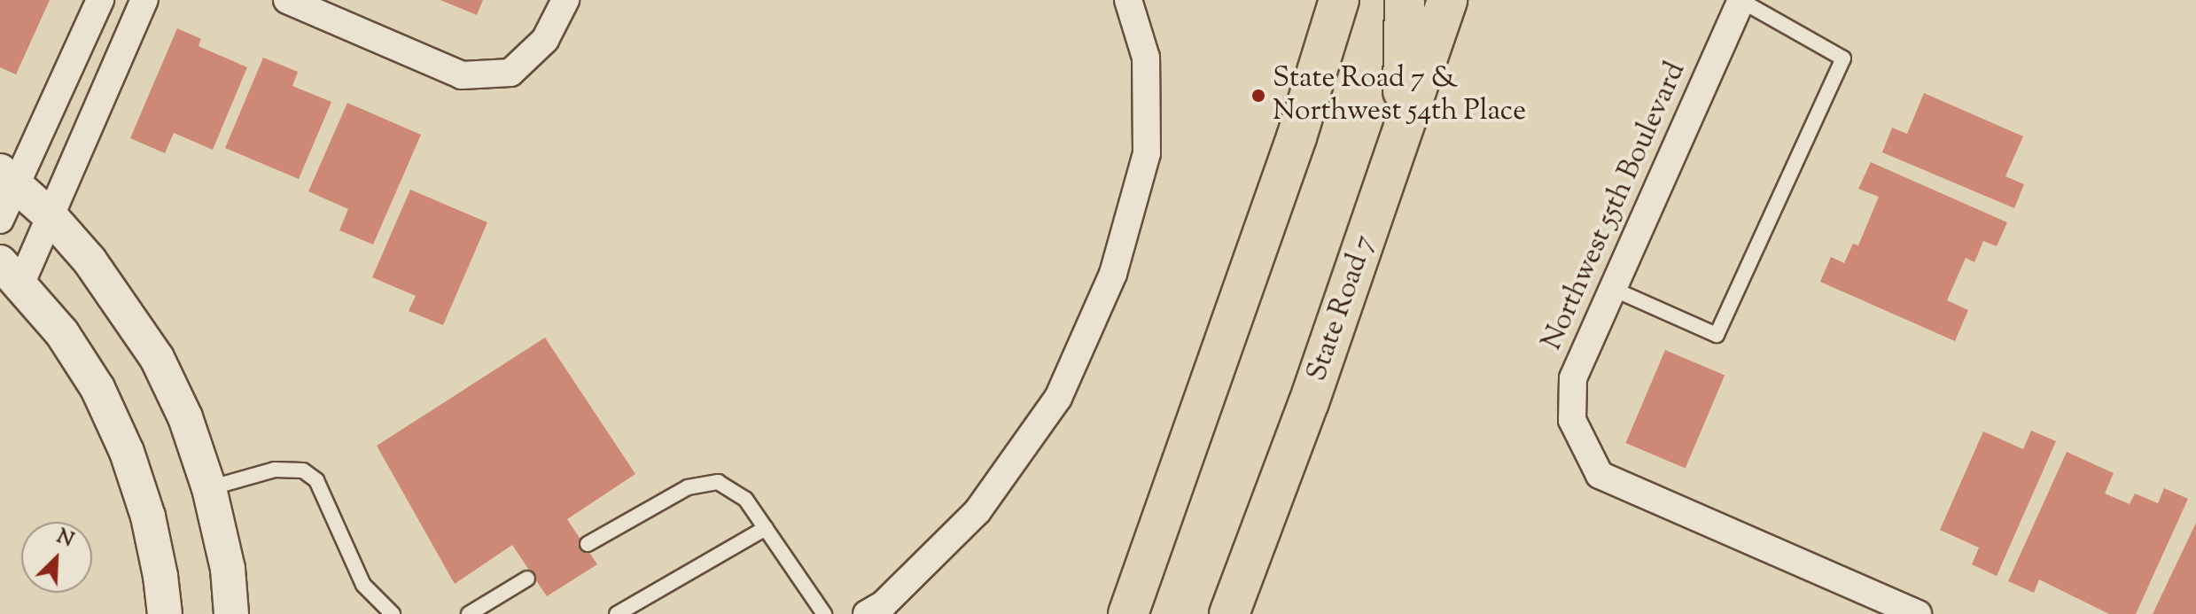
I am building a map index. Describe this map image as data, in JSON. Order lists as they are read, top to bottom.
{
  "streets": {
    "main road": ["State Road 7"],
    "street": ["Northwest 55th Boulevard"]
  },
  "places": ["State Road 7 & Northwest 54th Place"],
  "north": "top right"
}
